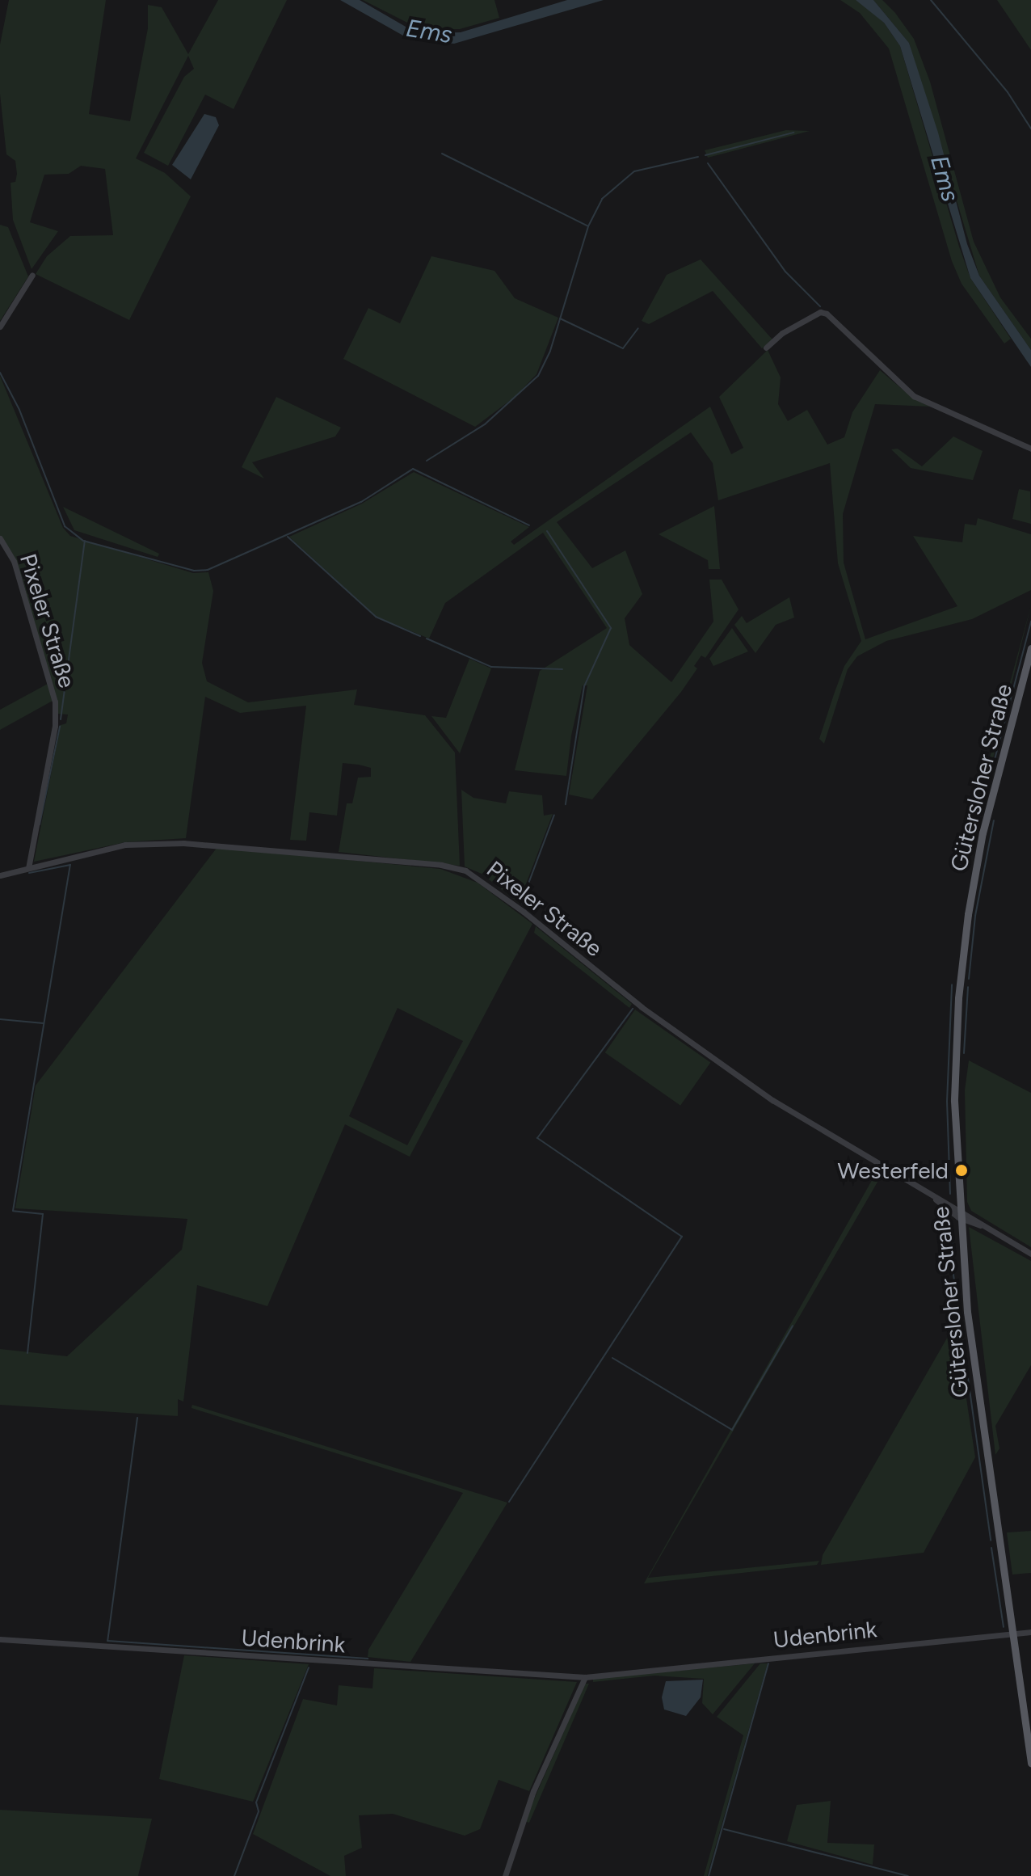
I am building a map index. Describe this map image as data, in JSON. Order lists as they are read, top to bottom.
{
  "streets": {
    "main road": ["Gütersloher Straße"],
    "street": ["Pixeler Straße", "Udenbrink"]
  },
  "crossings": [
    ["Pixeler Straße", "Gütersloher Straße"],
    ["Gütersloher Straße", "Udenbrink"]
  ],
  "water": ["Ems"],
  "places": ["Westerfeld"]
}
